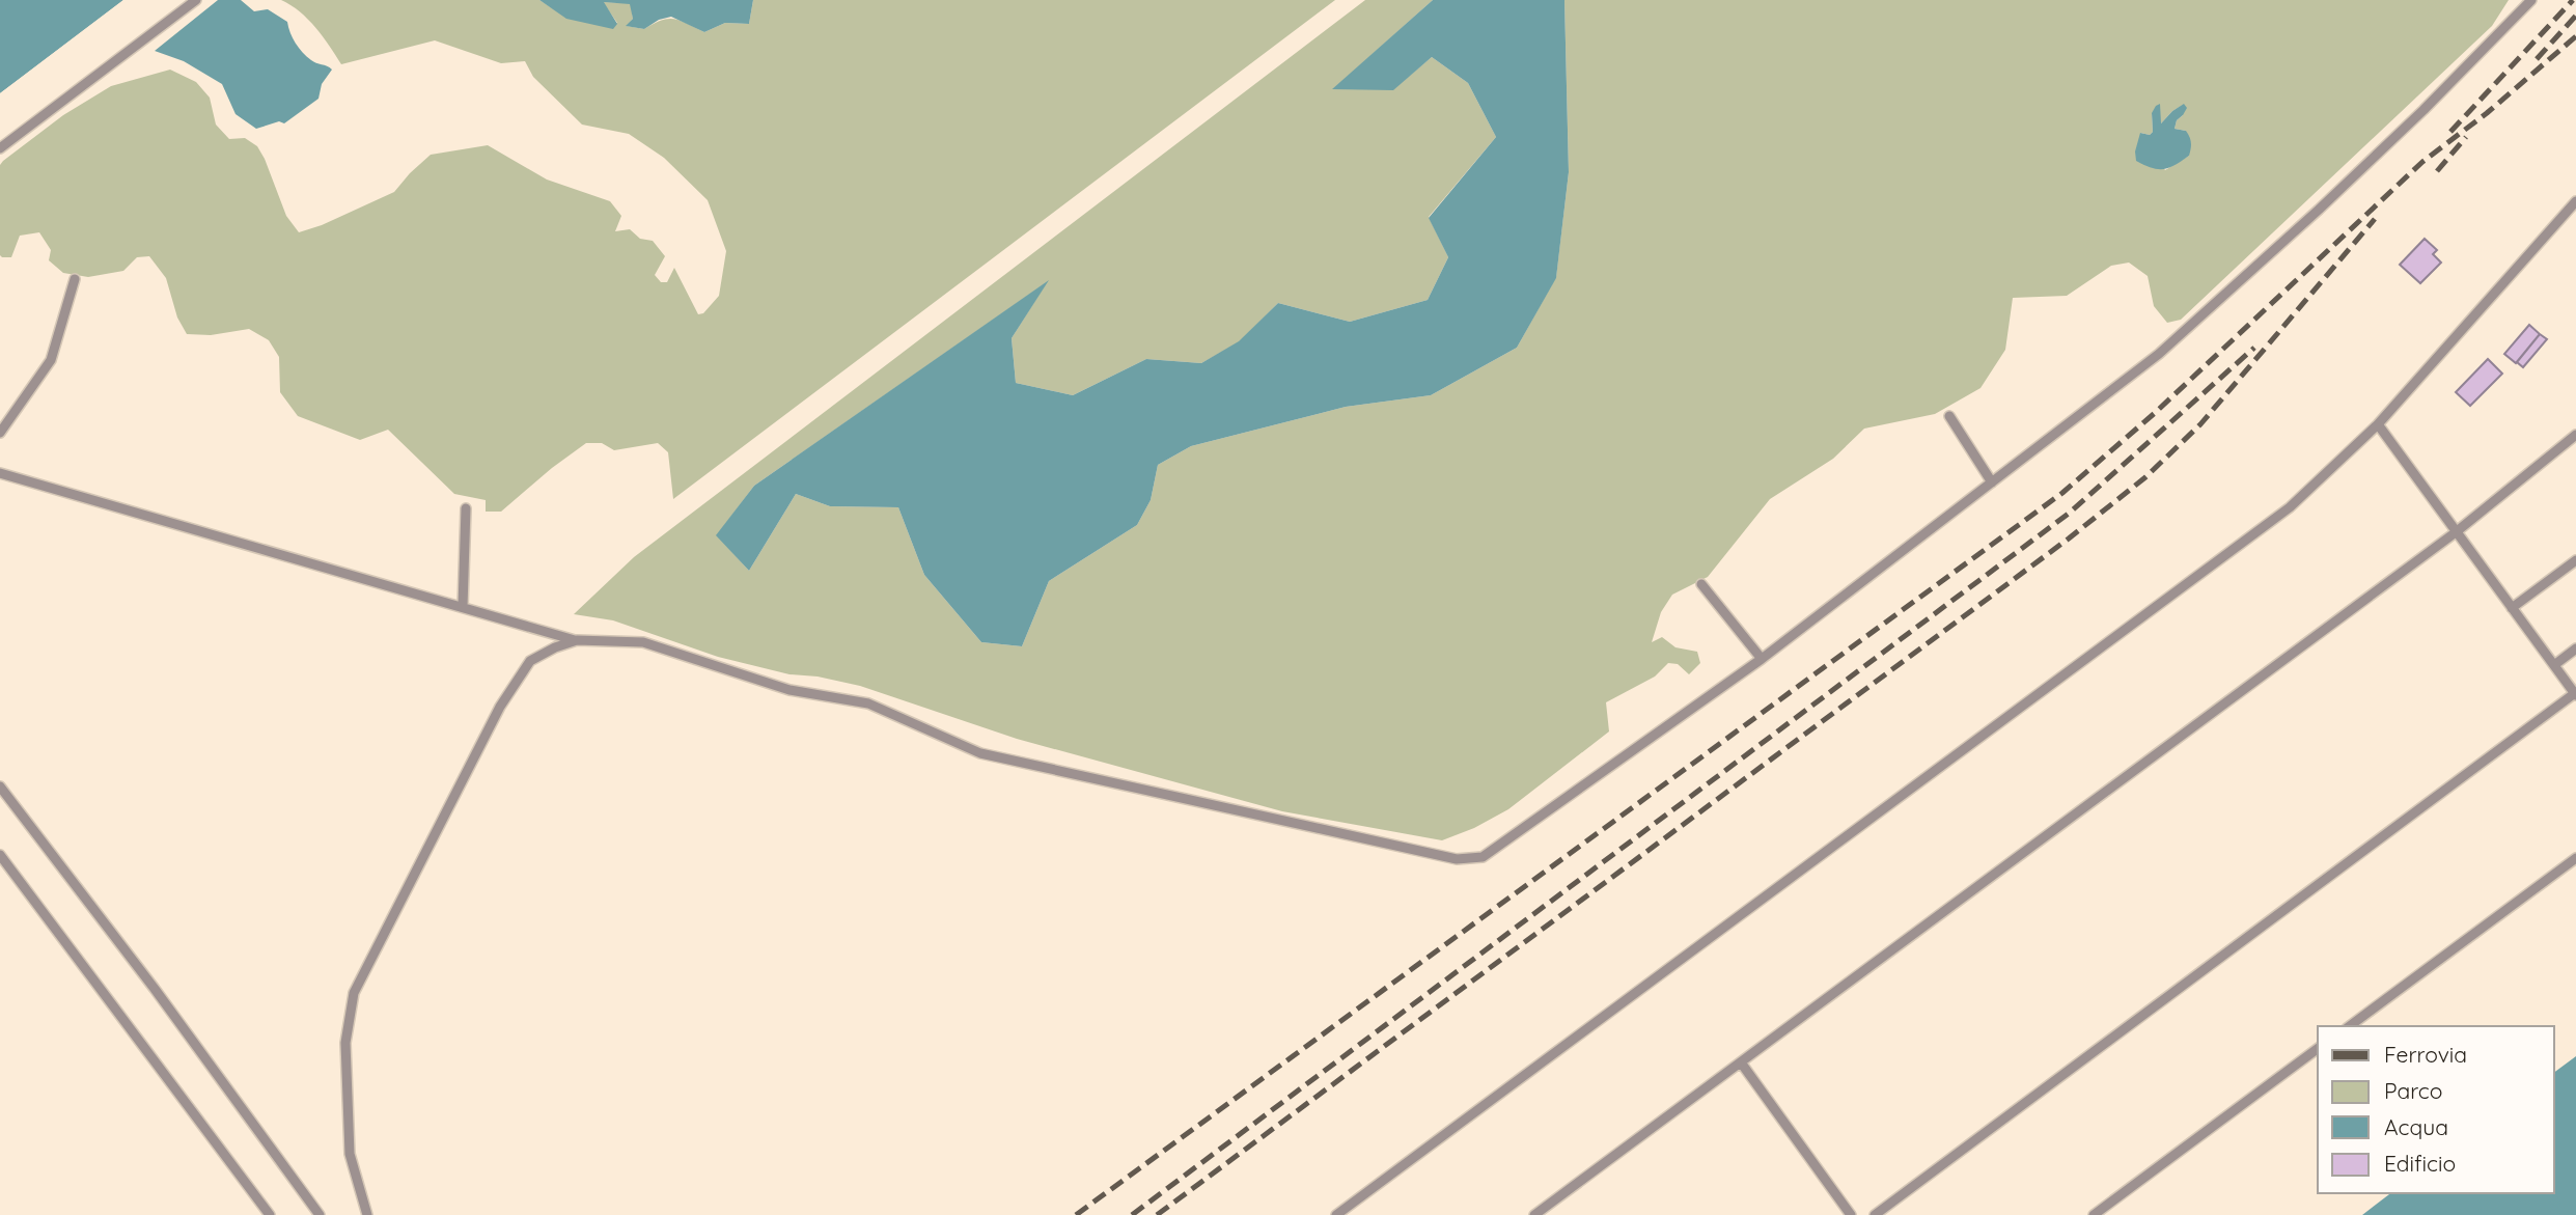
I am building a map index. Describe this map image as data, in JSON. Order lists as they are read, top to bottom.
{
  "legend": [
    "Ferrovia",
    "Parco",
    "Acqua",
    "Edificio"
  ]
}
